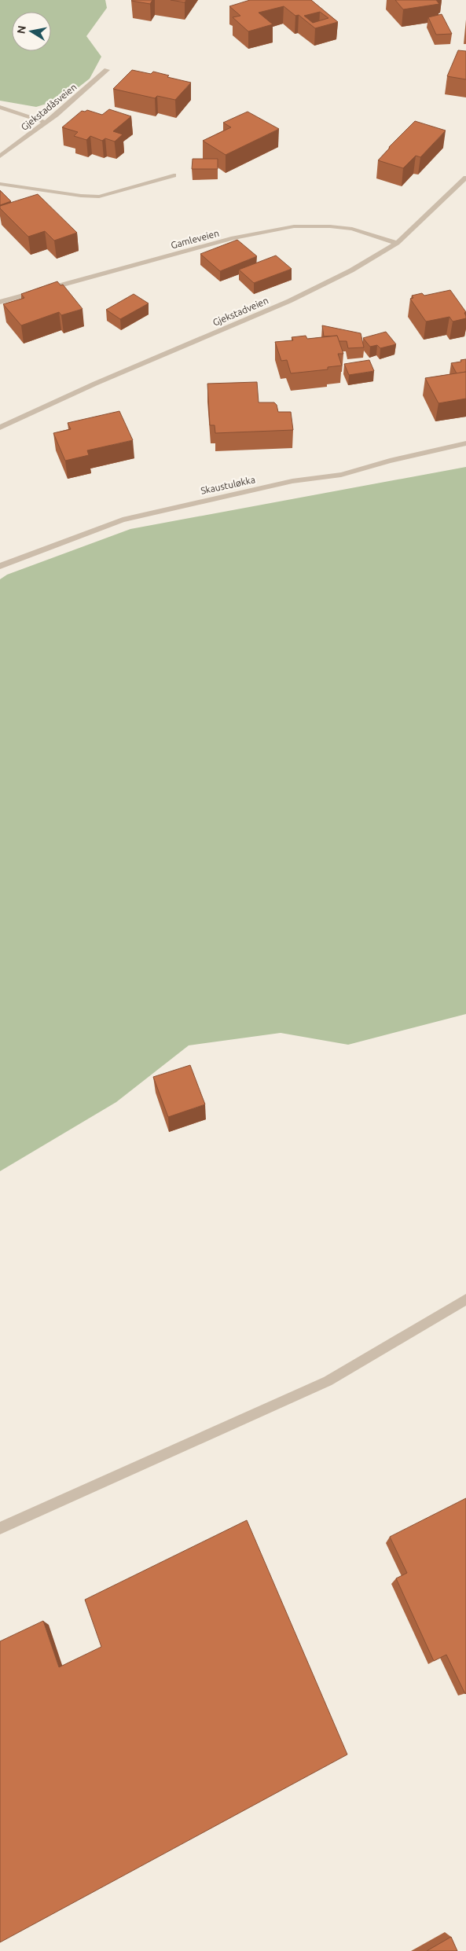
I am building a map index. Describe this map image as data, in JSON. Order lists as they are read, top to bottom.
{
  "streets": {
    "street": [
      "Gjekstadåsveien",
      "Gamleveien",
      "Gjekstadveien",
      "Skaustuløkka"
    ]
  },
  "crossings": [
    ["Gamleveien", "Gjekstadveien"]
  ],
  "north": "left"
}
